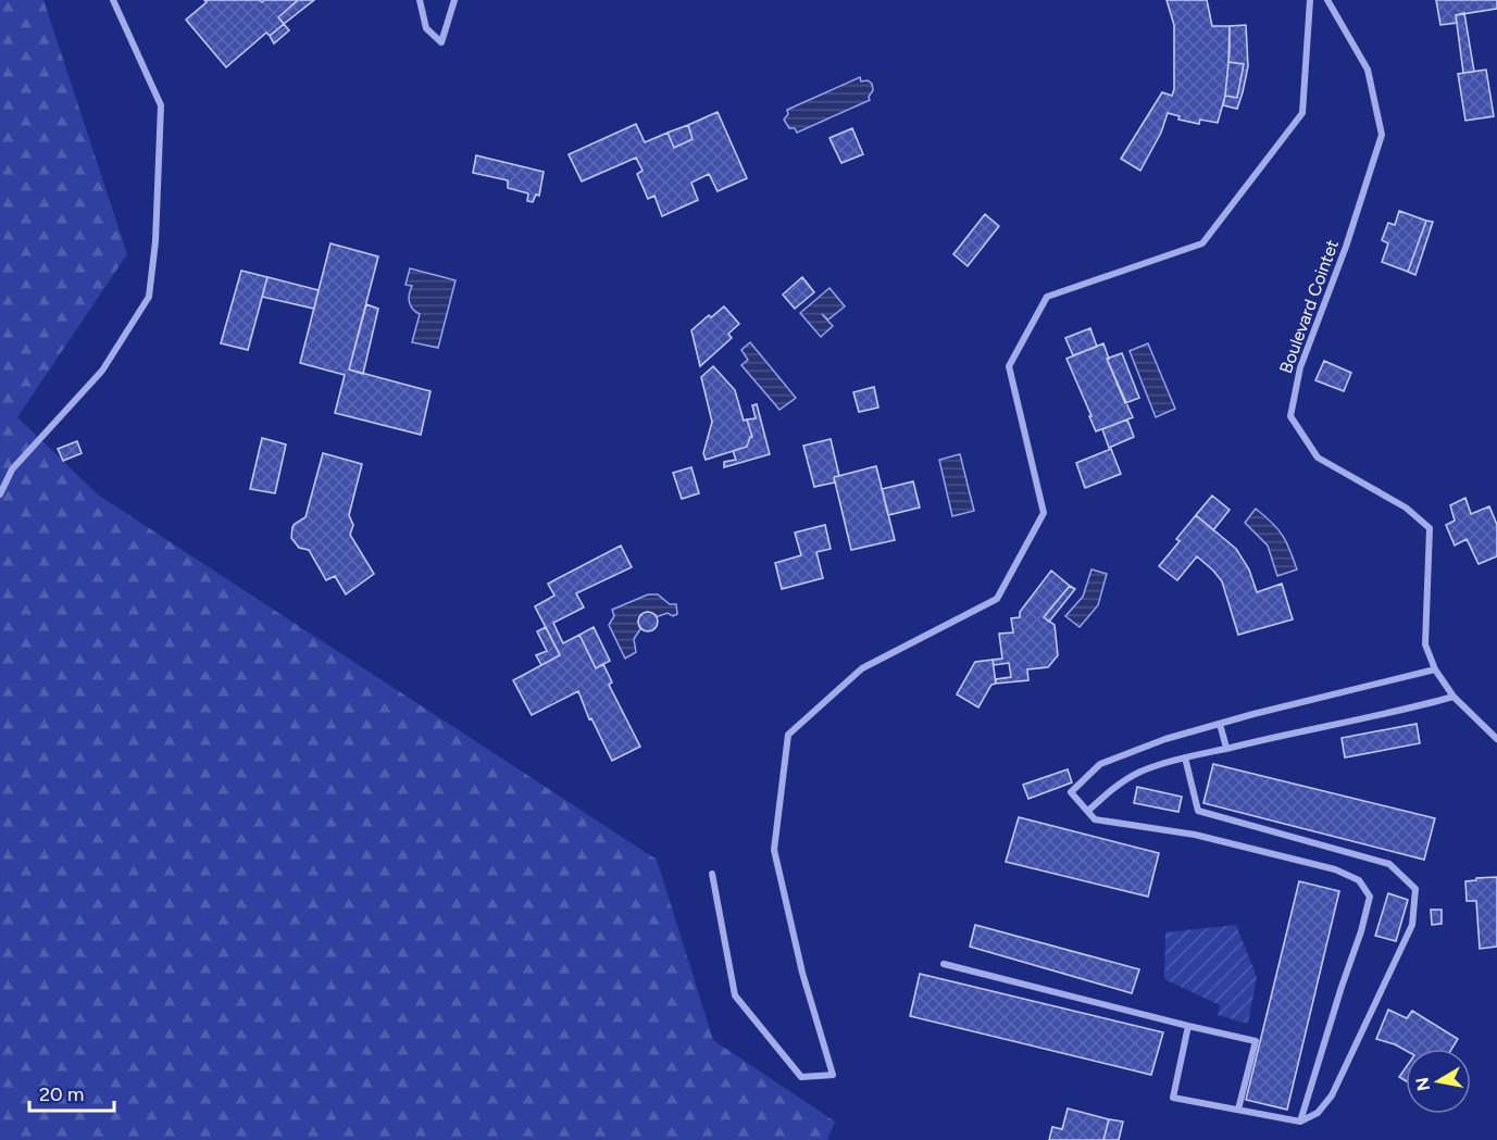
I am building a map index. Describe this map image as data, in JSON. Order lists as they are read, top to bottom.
{
  "streets": {
    "street": ["Boulevard Cointet"]
  },
  "scale_bar": "20 m",
  "north": "left"
}
